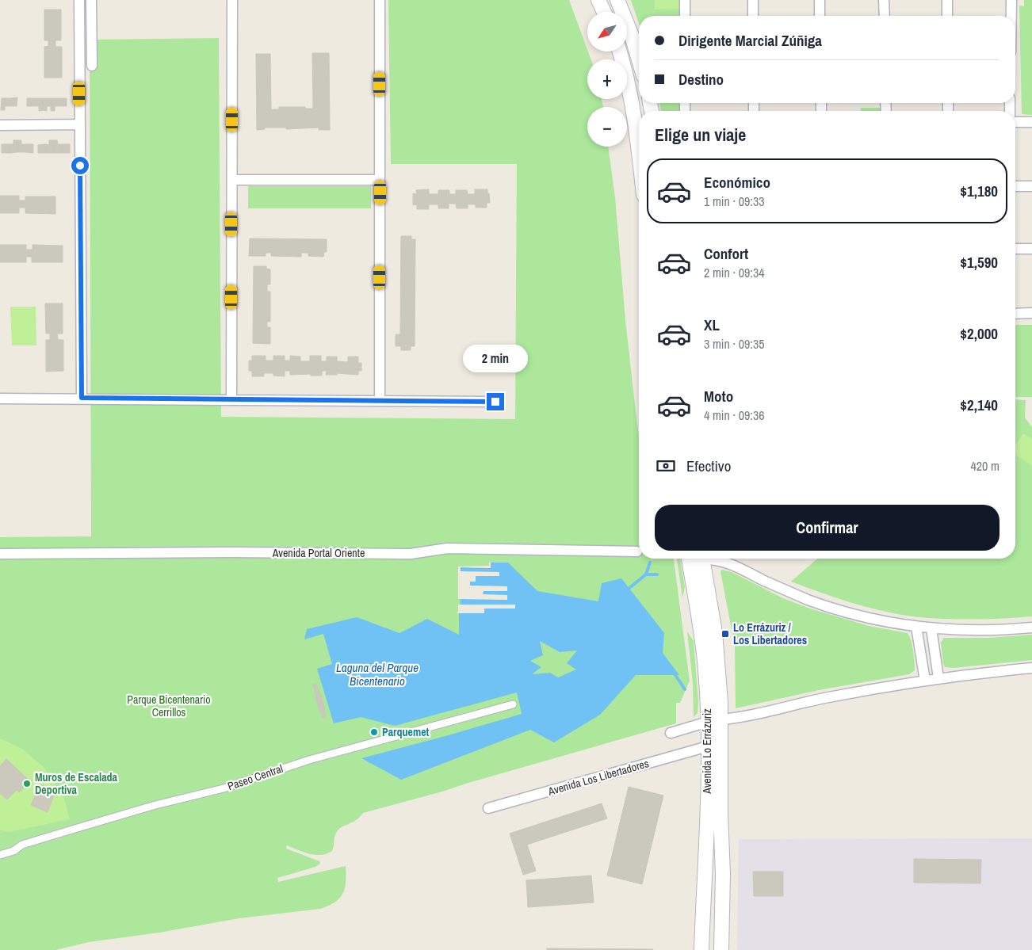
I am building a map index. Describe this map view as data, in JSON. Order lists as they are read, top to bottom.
{
  "streets": {
    "main road": ["Avenida Lo Errázuriz"],
    "street": ["Avenida Portal Oriente", "Paseo Central", "Avenida Los Libertadores"]
  },
  "crossings": [
    ["Avenida Lo Errázuriz", "Avenida Los Libertadores"]
  ],
  "water": ["Laguna del Parque Bicentenario"],
  "parks": ["Parque Bicentenario Cerrillos"],
  "places": {
    "transit": ["Lo Errázuriz / Los Libertadores"],
    "other": ["Parquemet", "Muros de Escalada Deportiva"]
  },
  "north": "bottom left",
  "page": {
    "map_buttons": ["+", "−"],
    "banner": ["Dirigente Marcial Zúñiga", "Destino"],
    "heading": "Elige un viaje",
    "list": [
      {
        "name": "Económico",
        "note": "1 min · 09:33",
        "value": "$1,180"
      },
      {
        "name": "Confort",
        "note": "2 min · 09:34",
        "value": "$1,590"
      },
      {
        "name": "XL",
        "note": "3 min · 09:35",
        "value": "$2,000"
      },
      {
        "name": "Moto",
        "note": "4 min · 09:36",
        "value": "$2,140"
      }
    ],
    "bubble": "2 min",
    "pay": ["Efectivo", "420 m"],
    "buttons": "Confirmar"
  }
}
